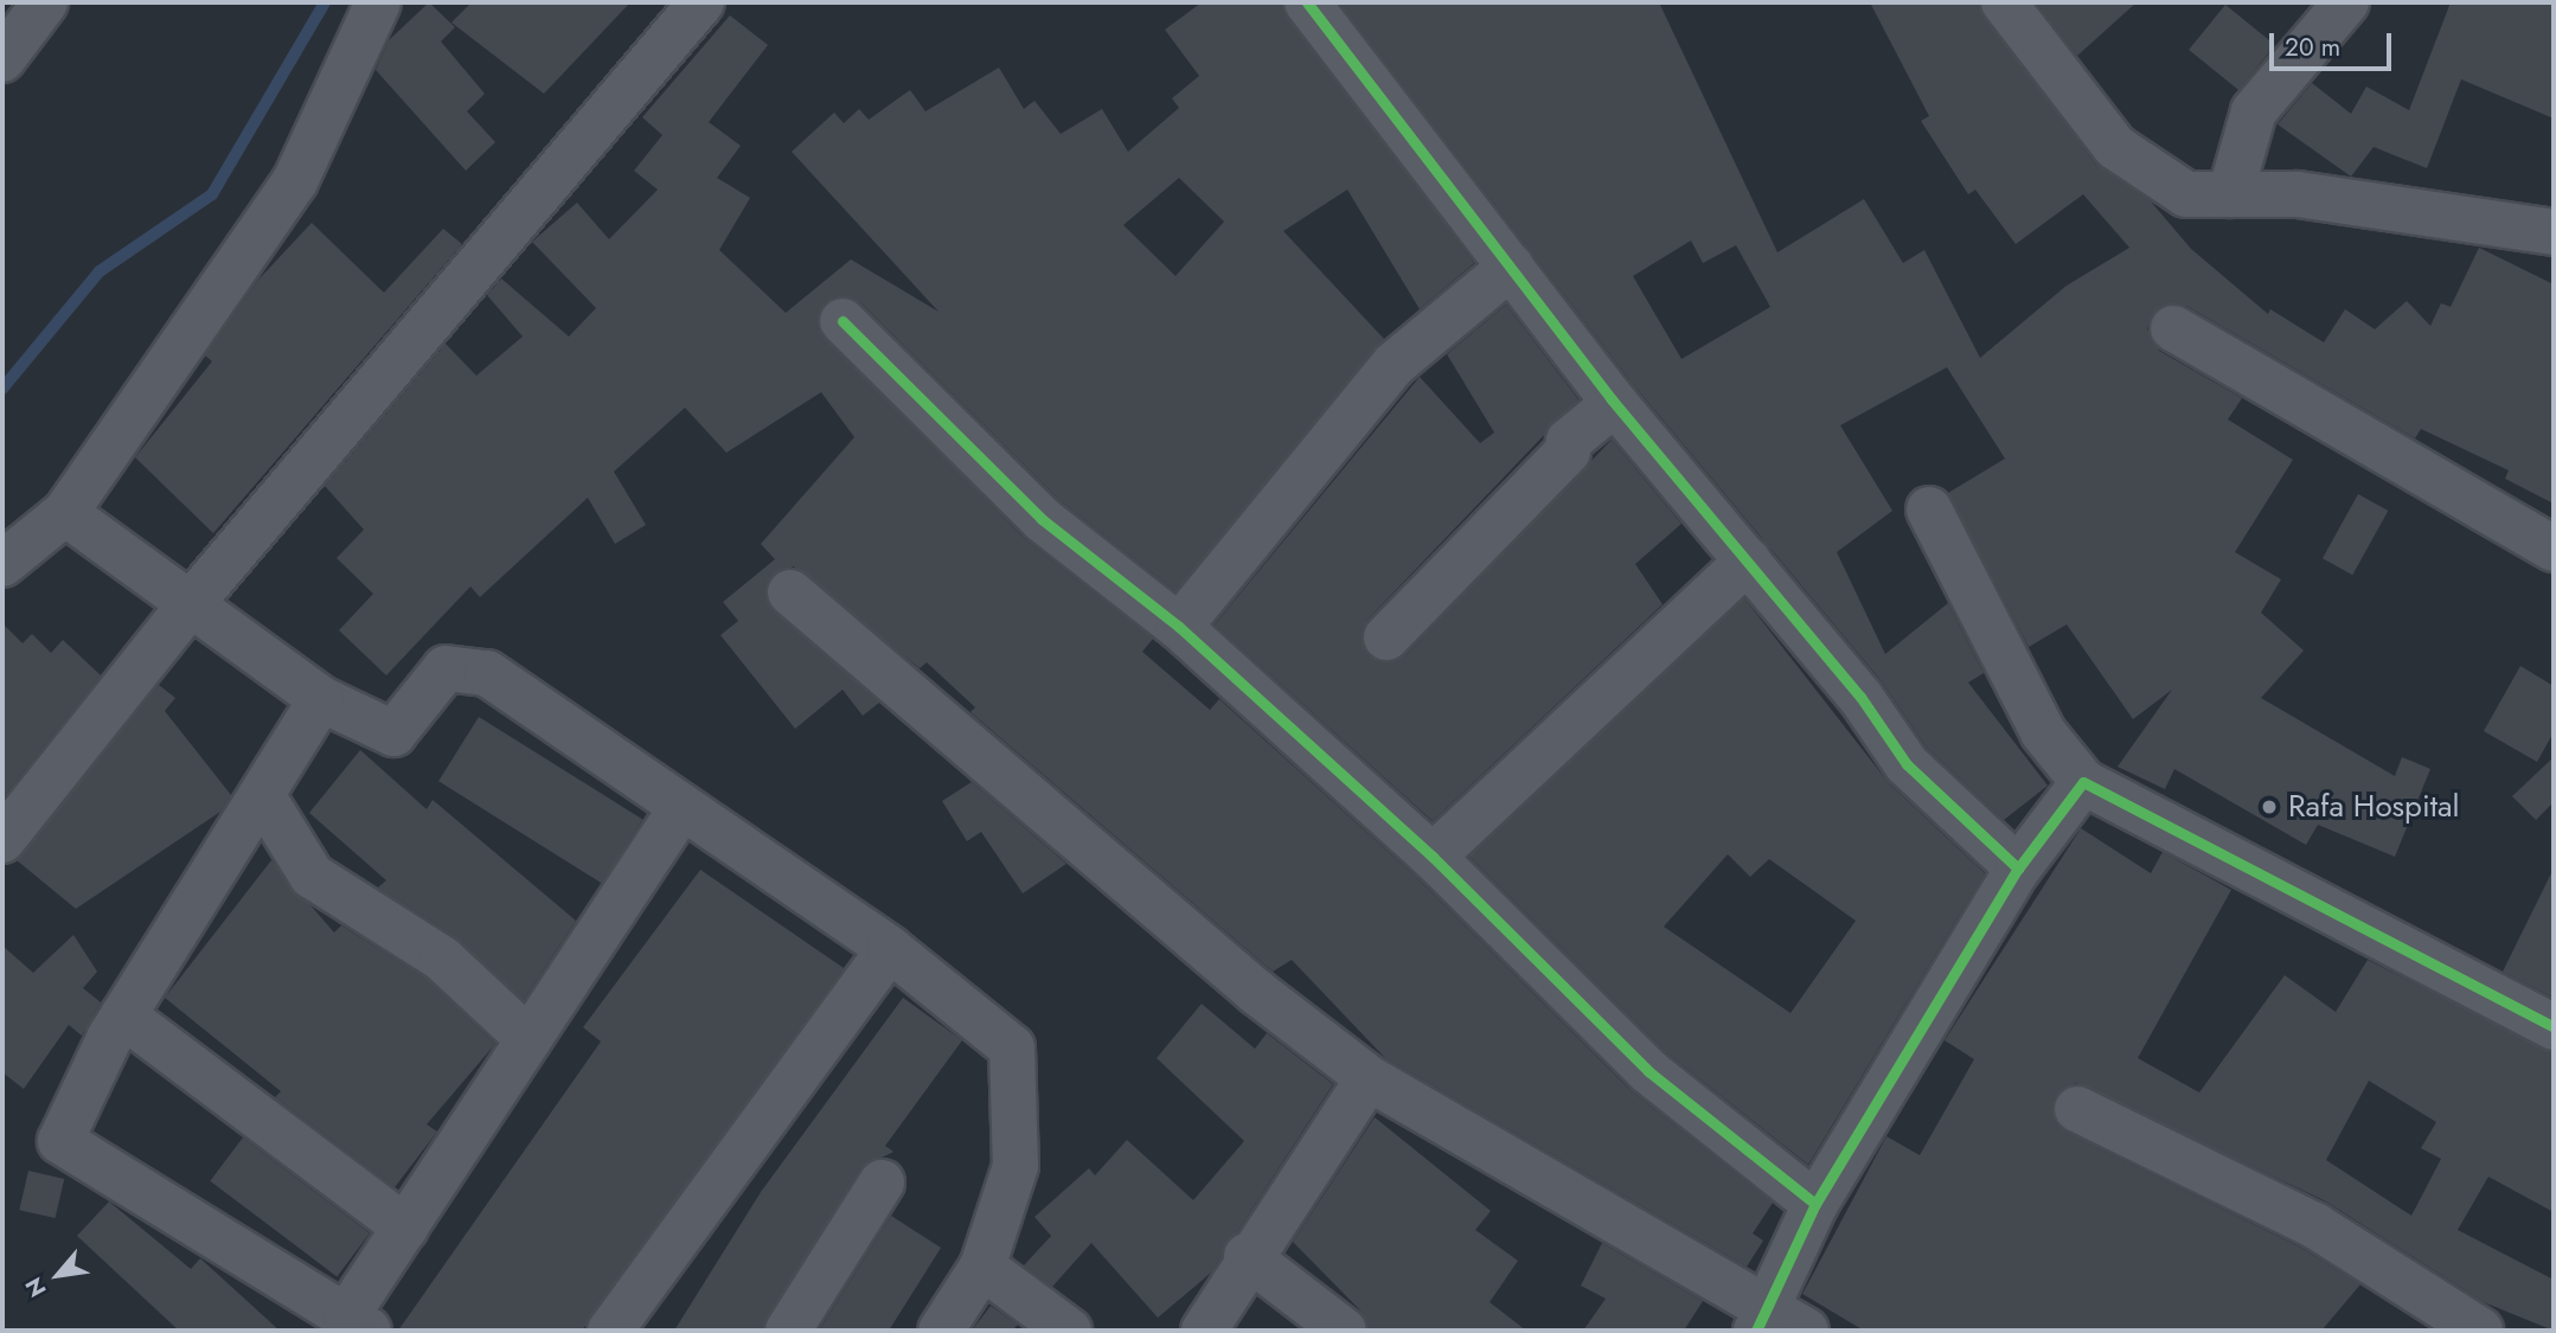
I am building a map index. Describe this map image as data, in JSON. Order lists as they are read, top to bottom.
{
  "places": ["Rafa Hospital"],
  "scale_bar": "20 m",
  "north": "bottom left"
}
